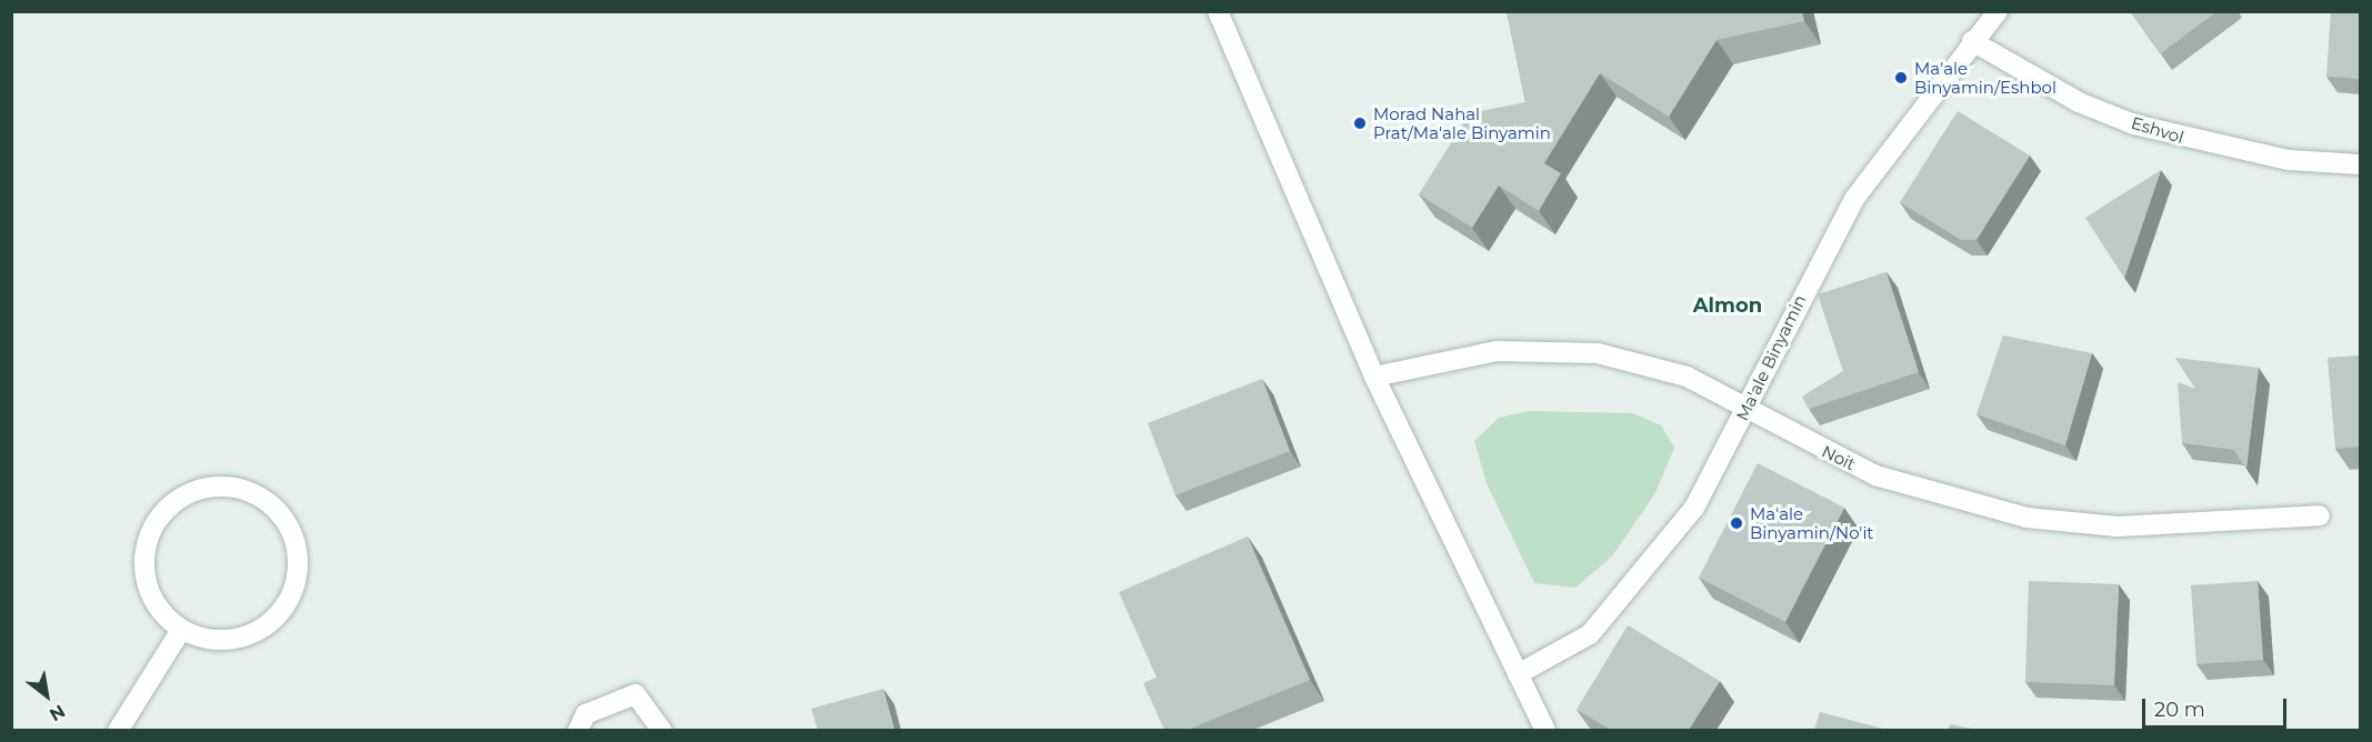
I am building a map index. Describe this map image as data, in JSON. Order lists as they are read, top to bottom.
{
  "streets": {
    "street": ["Eshvol", "Ma'ale Binyamin", "Noit"]
  },
  "crossings": [
    ["Eshvol", "Ma'ale Binyamin"],
    ["Ma'ale Binyamin", "Noit"]
  ],
  "districts": ["Almon"],
  "places": ["Ma'ale Binyamin/Eshbol", "Morad Nahal Prat/Ma'ale Binyamin", "Ma'ale Binyamin/No'it"],
  "scale_bar": "20 m",
  "north": "bottom right"
}
